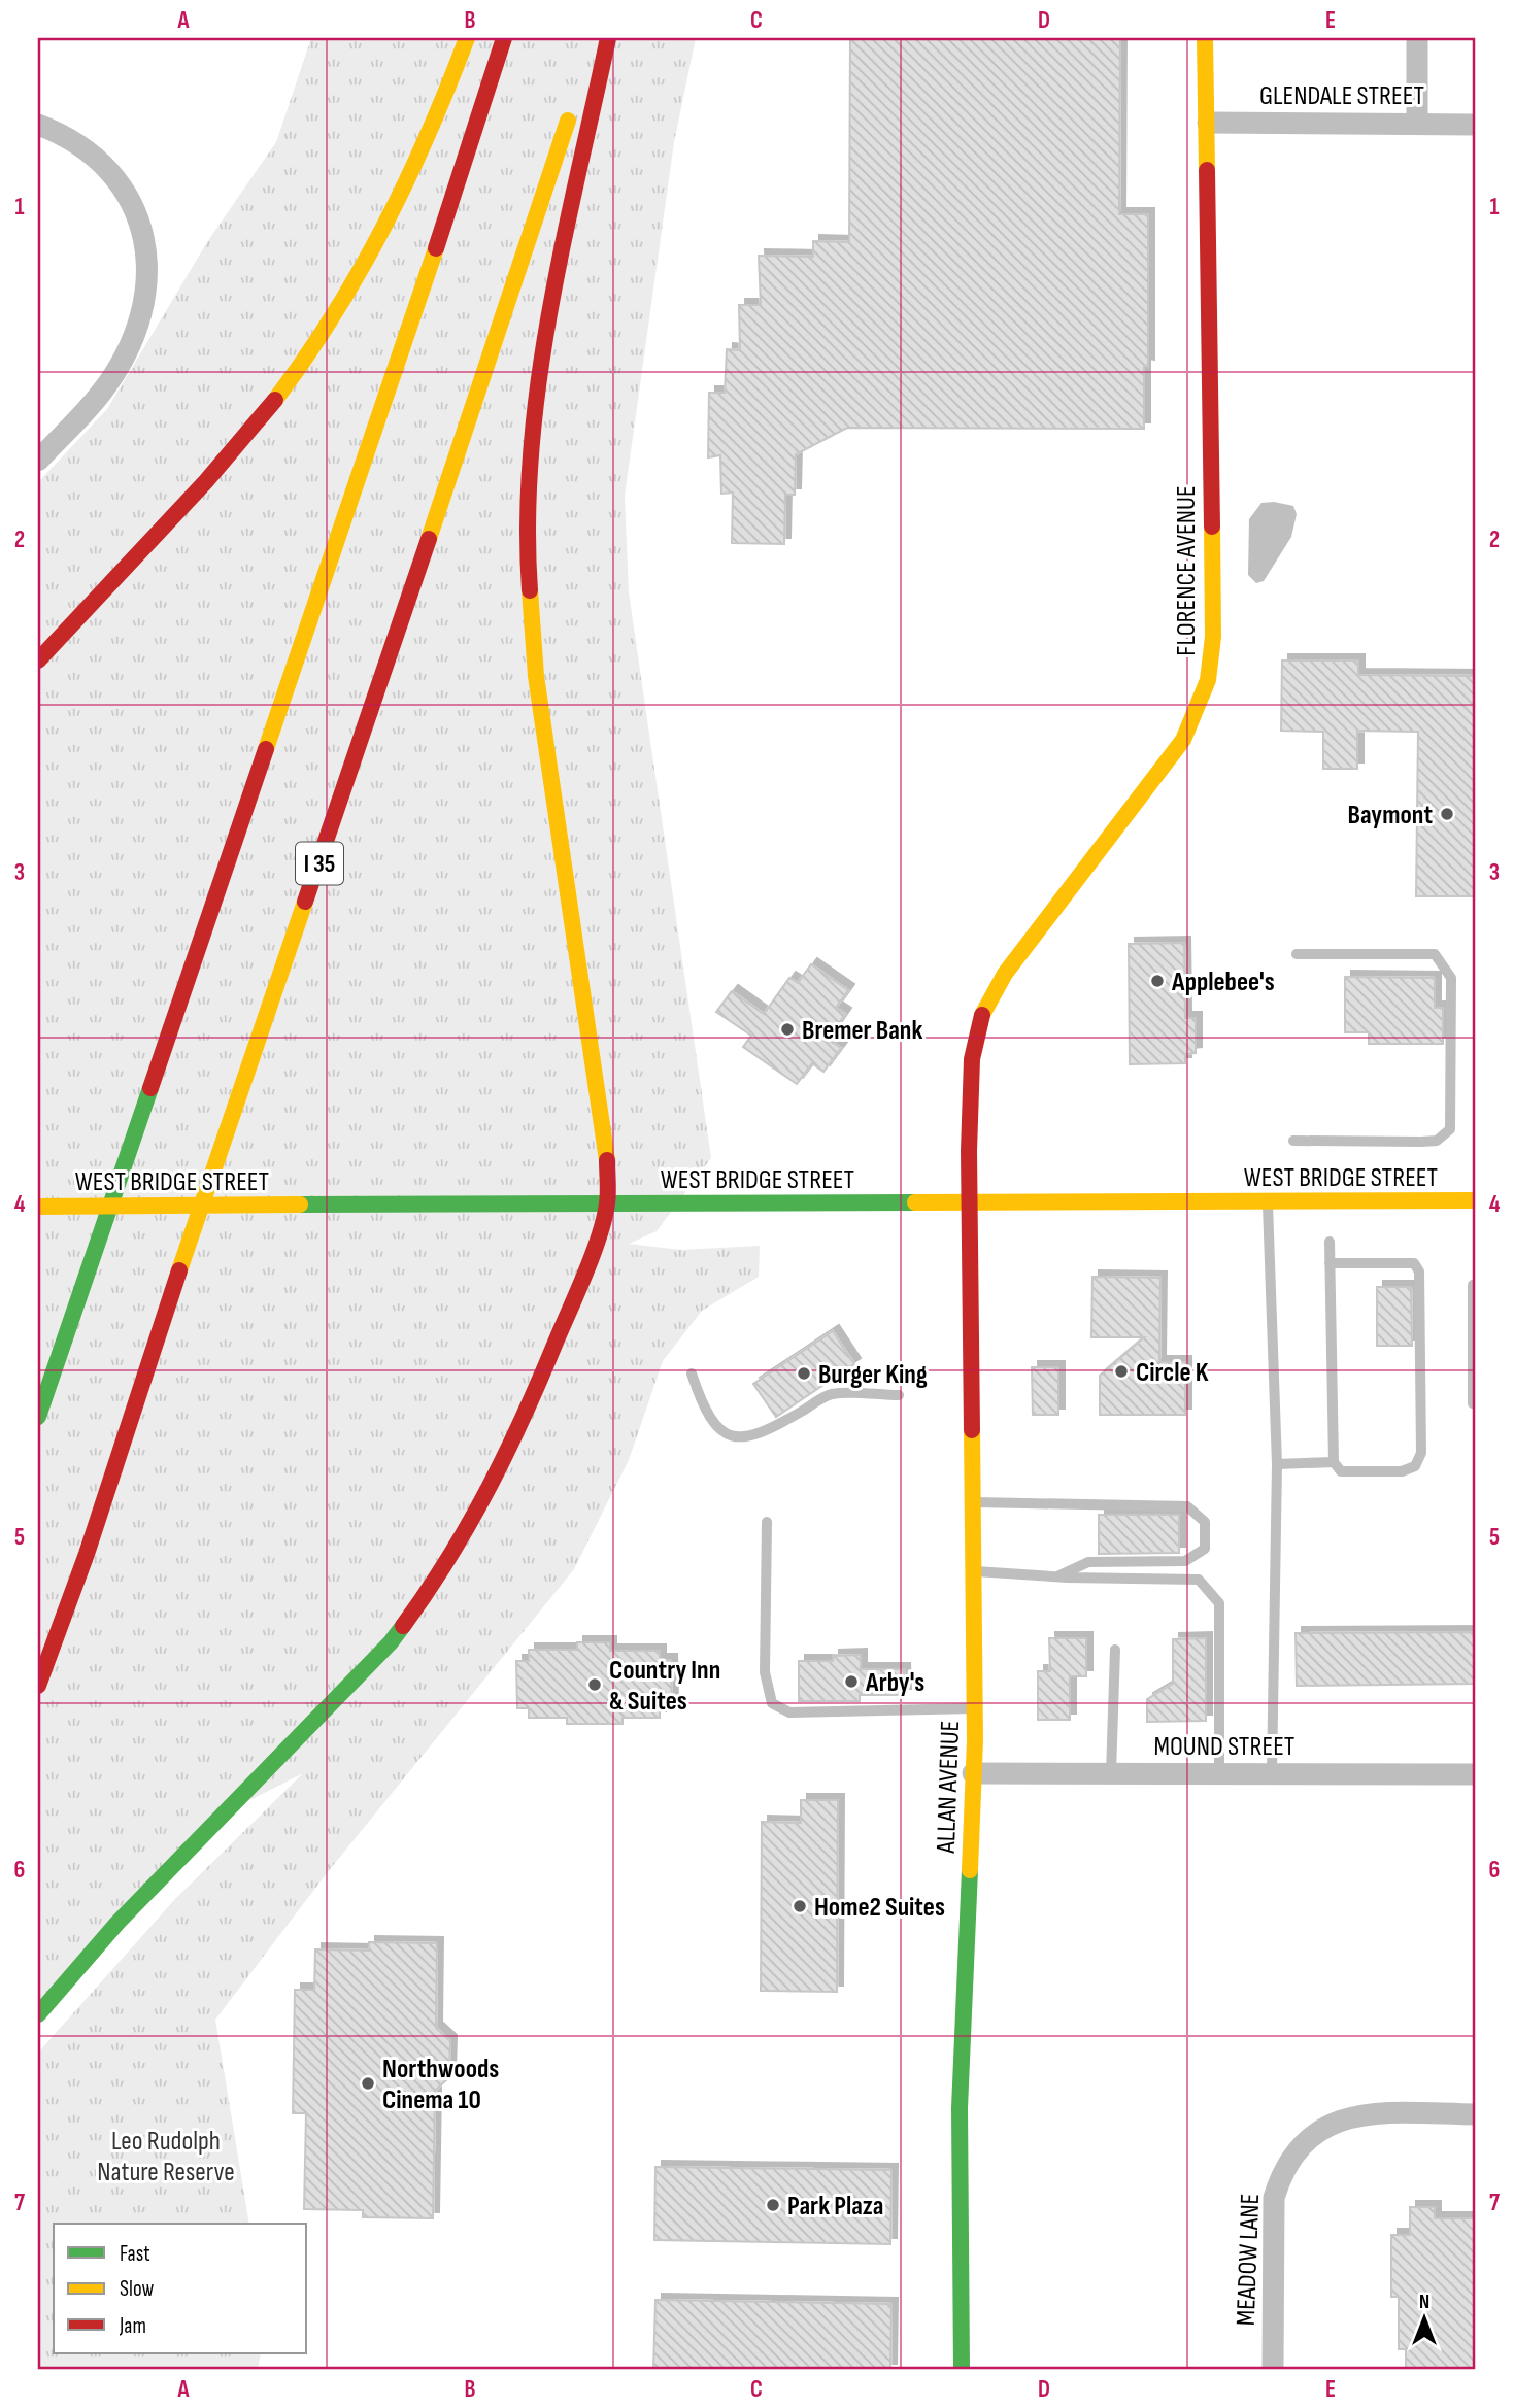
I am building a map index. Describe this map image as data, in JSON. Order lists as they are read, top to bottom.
{
  "streets": {
    "main road": [
      "FLORENCE AVENUE",
      "I 35",
      "WEST BRIDGE STREET",
      "ALLAN AVENUE"
    ],
    "street": ["GLENDALE STREET", "MOUND STREET", "MEADOW LANE"]
  },
  "crossings": [
    ["GLENDALE STREET", "FLORENCE AVENUE"],
    ["FLORENCE AVENUE", "WEST BRIDGE STREET"],
    ["FLORENCE AVENUE", "ALLAN AVENUE"],
    ["WEST BRIDGE STREET", "ALLAN AVENUE"],
    ["MOUND STREET", "ALLAN AVENUE"]
  ],
  "parks": ["Leo Rudolph Nature Reserve"],
  "places": [
    "Baymont",
    "Applebee's",
    "Bremer Bank",
    "Circle K",
    "Burger King",
    "Arby's",
    "Country Inn & Suites",
    "Home2 Suites",
    "Northwoods Cinema 10",
    "Park Plaza"
  ],
  "legend": ["Fast", "Slow", "Jam"],
  "north": "top",
  "grid": {
    "columns": [
      "A",
      "B",
      "C",
      "D",
      "E"
    ],
    "rows": [
      "1",
      "2",
      "3",
      "4",
      "5",
      "6",
      "7"
    ]
  }
}
